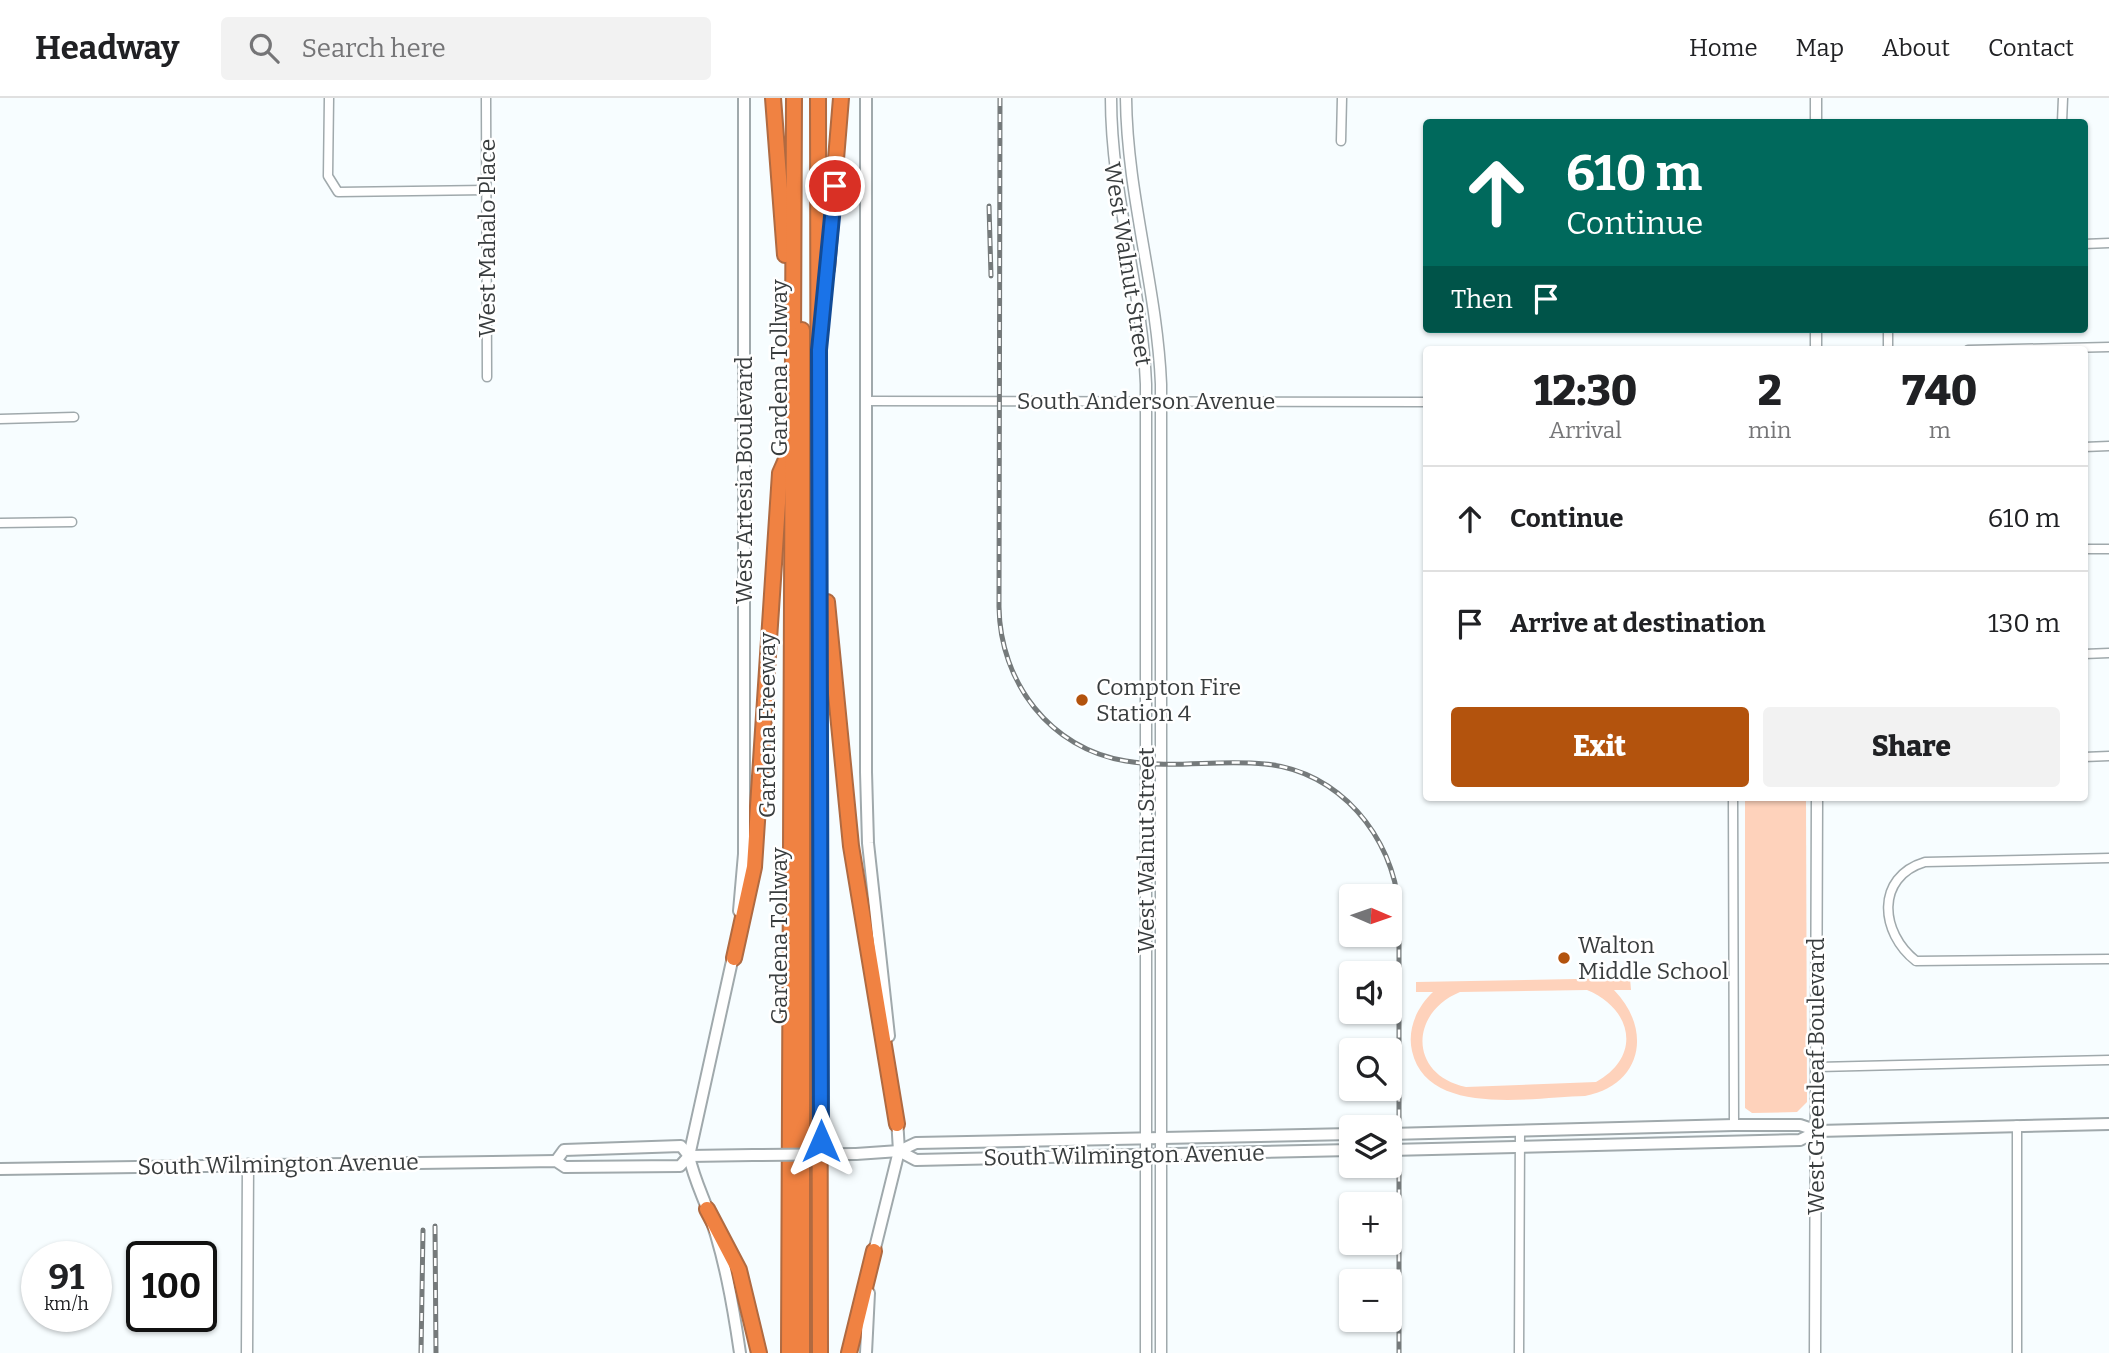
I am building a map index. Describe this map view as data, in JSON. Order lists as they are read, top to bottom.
{
  "streets": {
    "highway": ["Gardena Tollway", "Gardena Freeway"],
    "main road": ["West Artesia Boulevard", "South Wilmington Avenue"],
    "street": [
      "West Mahalo Place",
      "West Walnut Street",
      "South Anderson Avenue",
      "West Greenleaf Boulevard"
    ]
  },
  "crossings": [
    ["West Walnut Street", "South Anderson Avenue"],
    ["West Walnut Street", "South Wilmington Avenue"],
    ["West Artesia Boulevard", "South Wilmington Avenue"]
  ],
  "places": ["Compton Fire Station 4", "Walton Middle School"],
  "north": "right",
  "page": {
    "header": "Headway",
    "search": "Search here",
    "nav": [
      "Home",
      "Map",
      "About",
      "Contact"
    ],
    "turn": ["610 m", "Continue"],
    "then": "Then",
    "eta": [
      "12:30",
      "Arrival",
      "2",
      "min",
      "740",
      "m"
    ],
    "list": [
      {
        "name": "Continue",
        "value": "610 m"
      },
      {
        "name": "Arrive at destination",
        "value": "130 m"
      }
    ],
    "buttons": ["Exit", "Share"],
    "map_buttons": ["+", "−"],
    "speed": "91 km/h",
    "limit": "100"
  }
}
